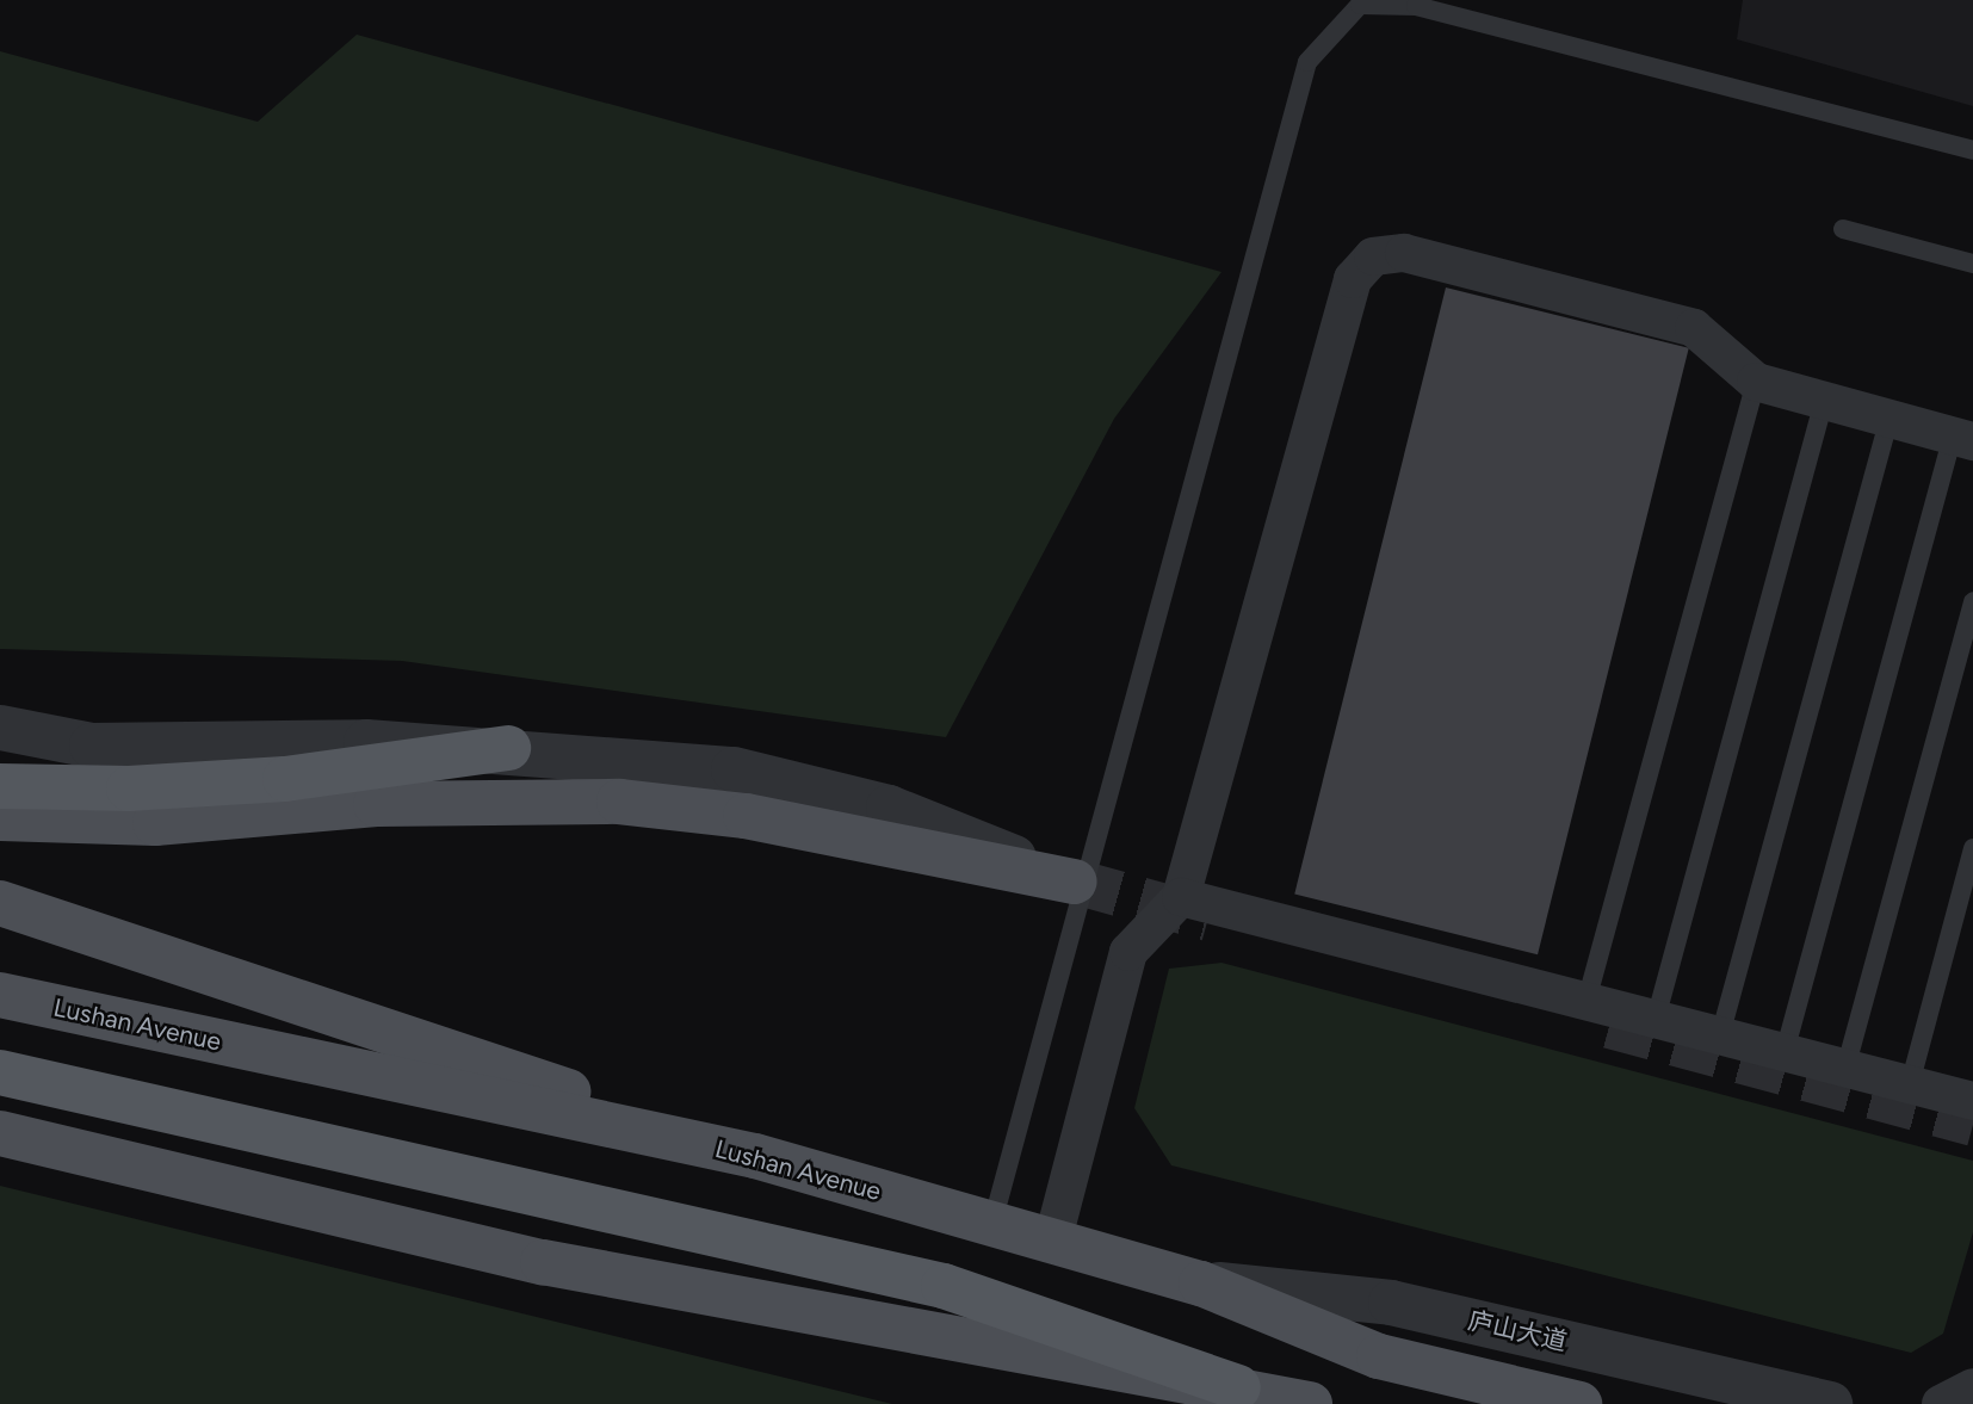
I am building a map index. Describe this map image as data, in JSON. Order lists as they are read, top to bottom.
{
  "streets": {
    "main road": ["Lushan Avenue"],
    "street": ["庐山大道"]
  },
  "crossings": [
    ["Lushan Avenue", "庐山大道"]
  ]
}
